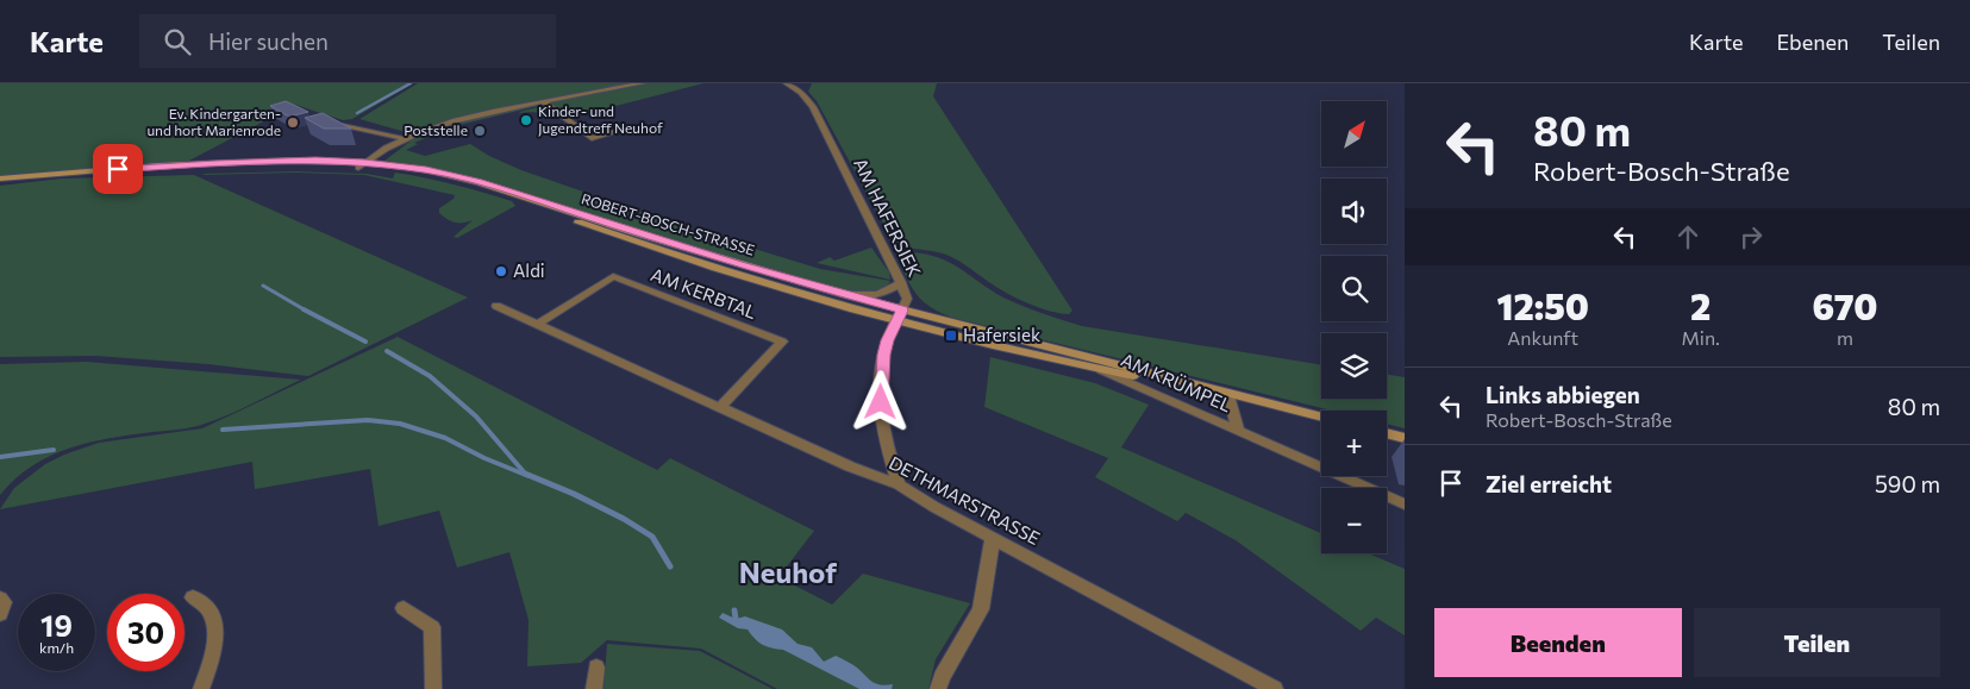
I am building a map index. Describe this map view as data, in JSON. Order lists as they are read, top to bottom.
{
  "streets": {
    "main road": ["ROBERT-BOSCH-STRASSE"],
    "street": [
      "AM HAFERSIEK",
      "AM KERBTAL",
      "AM KRÜMPEL",
      "DETHMARSTRASSE"
    ]
  },
  "crossings": [
    ["AM HAFERSIEK", "ROBERT-BOSCH-STRASSE"],
    ["AM HAFERSIEK", "DETHMARSTRASSE"],
    ["ROBERT-BOSCH-STRASSE", "AM KRÜMPEL"],
    ["AM KERBTAL", "DETHMARSTRASSE"]
  ],
  "districts": ["Neuhof"],
  "places": {
    "other": [
      "Kinder- und Jugendtreff Neuhof",
      "Ev. Kindergarten- und hort Marienrode",
      "Poststelle",
      "Aldi"
    ],
    "transit": ["Hafersiek"]
  },
  "north": "top right",
  "page": {
    "header": "Karte",
    "search": "Hier suchen",
    "nav": ["Karte", "Ebenen", "Teilen"],
    "turn": ["80 m", "Robert-Bosch-Straße"],
    "map_buttons": ["+", "−"],
    "eta": [
      "12:50",
      "Ankunft",
      "2",
      "Min.",
      "670",
      "m"
    ],
    "list": [
      {
        "name": "Links abbiegen",
        "note": "Robert-Bosch-Straße",
        "value": "80 m"
      },
      {
        "name": "Ziel erreicht",
        "value": "590 m"
      }
    ],
    "speed": "19 km/h",
    "limit": "30",
    "buttons": ["Beenden", "Teilen"]
  }
}
